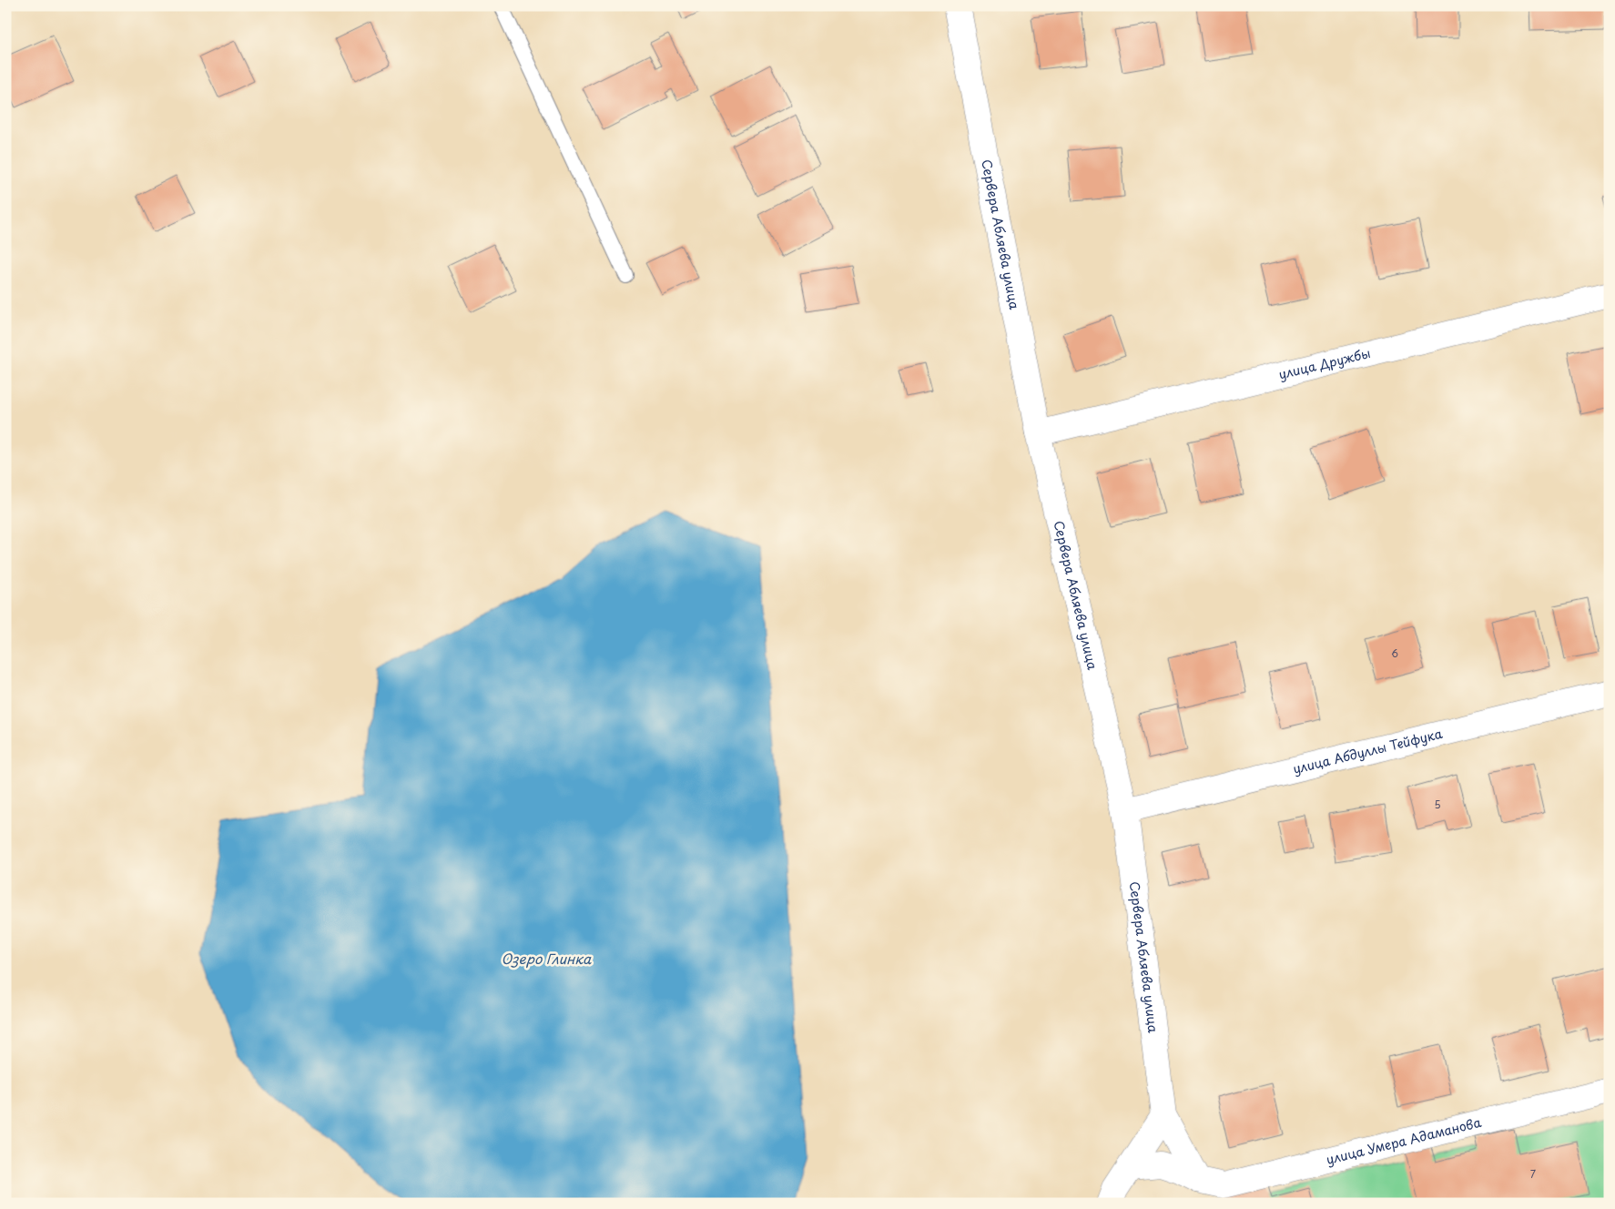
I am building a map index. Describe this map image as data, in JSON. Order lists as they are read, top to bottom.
{
  "streets": {
    "street": [
      "Сервера Абляева улица",
      "улица Дружбы",
      "улица Абдуллы Тейфука",
      "улица Умера Адаманова"
    ]
  },
  "crossings": [
    ["Сервера Абляева улица", "улица Дружбы"],
    ["Сервера Абляева улица", "улица Абдуллы Тейфука"],
    ["Сервера Абляева улица", "улица Умера Адаманова"]
  ],
  "water": ["Озеро Глинка"],
  "house_numbers": ["6", "5", "7"]
}
